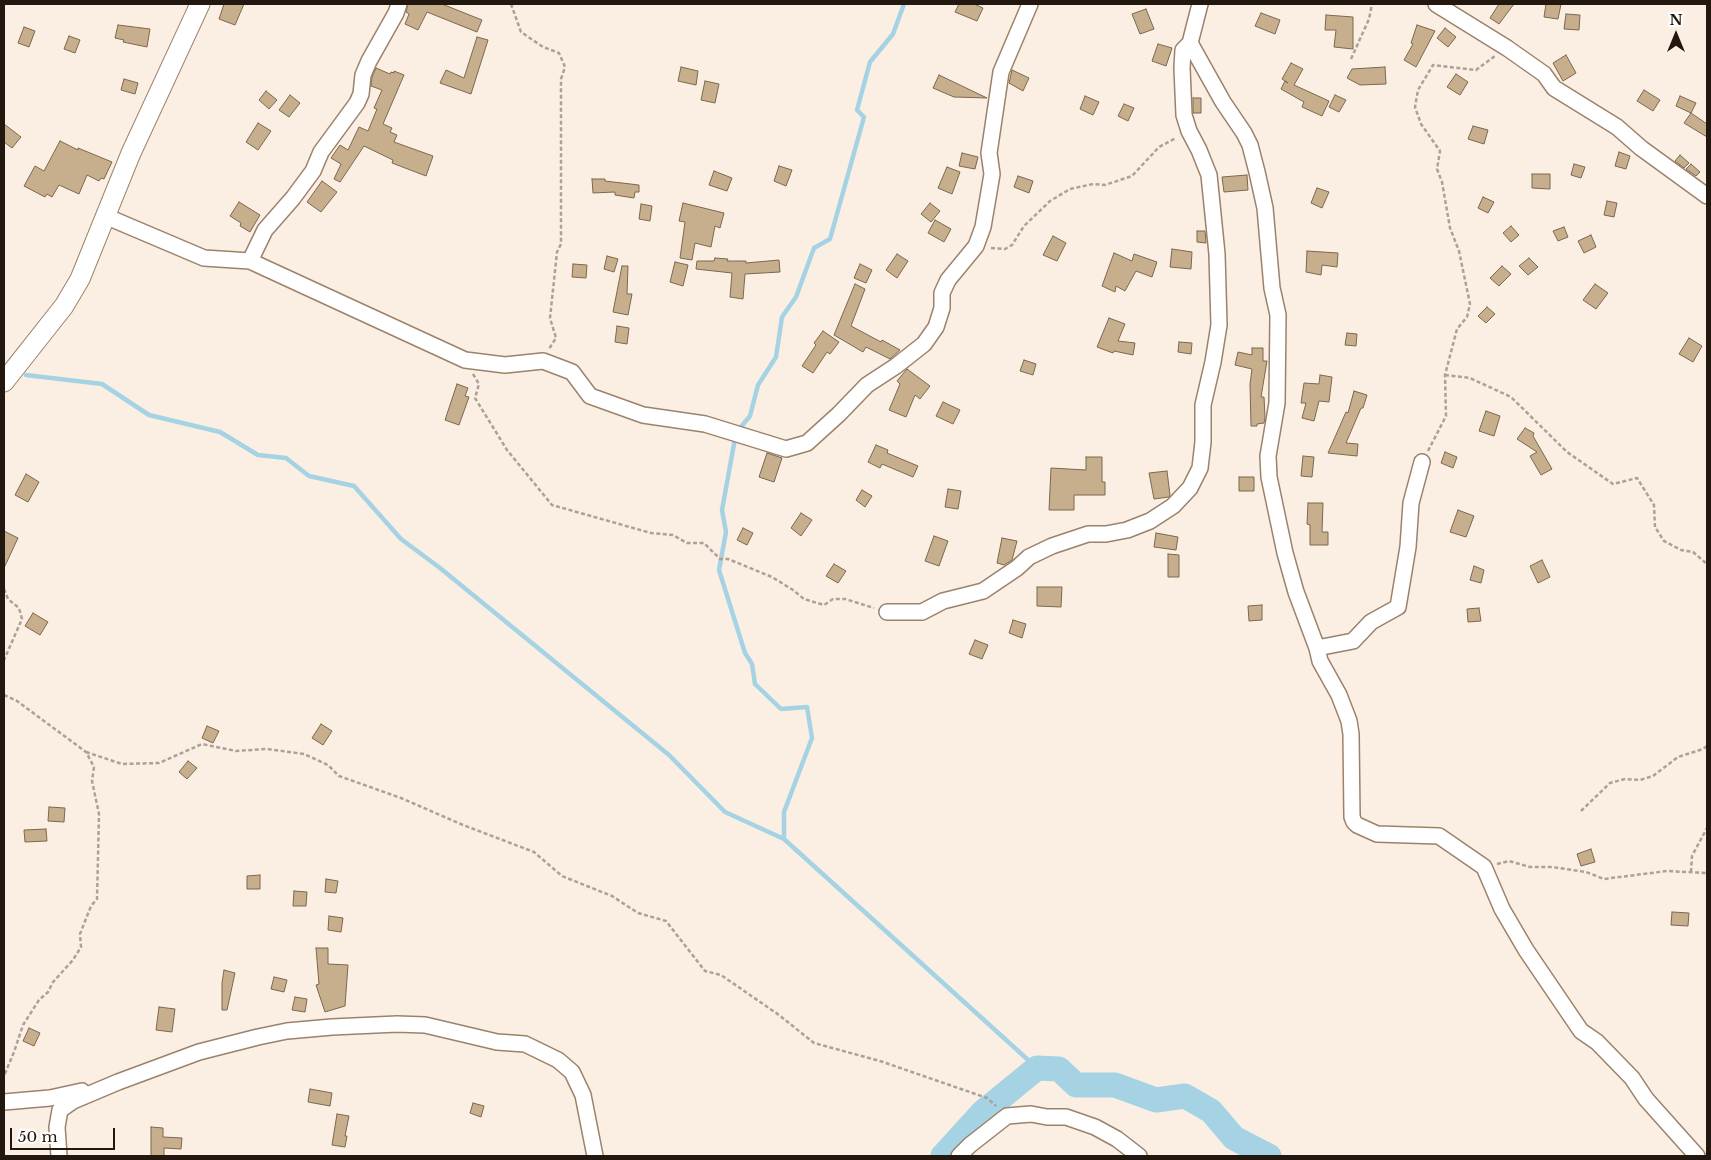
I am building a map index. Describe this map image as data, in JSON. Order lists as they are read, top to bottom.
{
  "scale_bar": "50 m",
  "north": "top"
}
